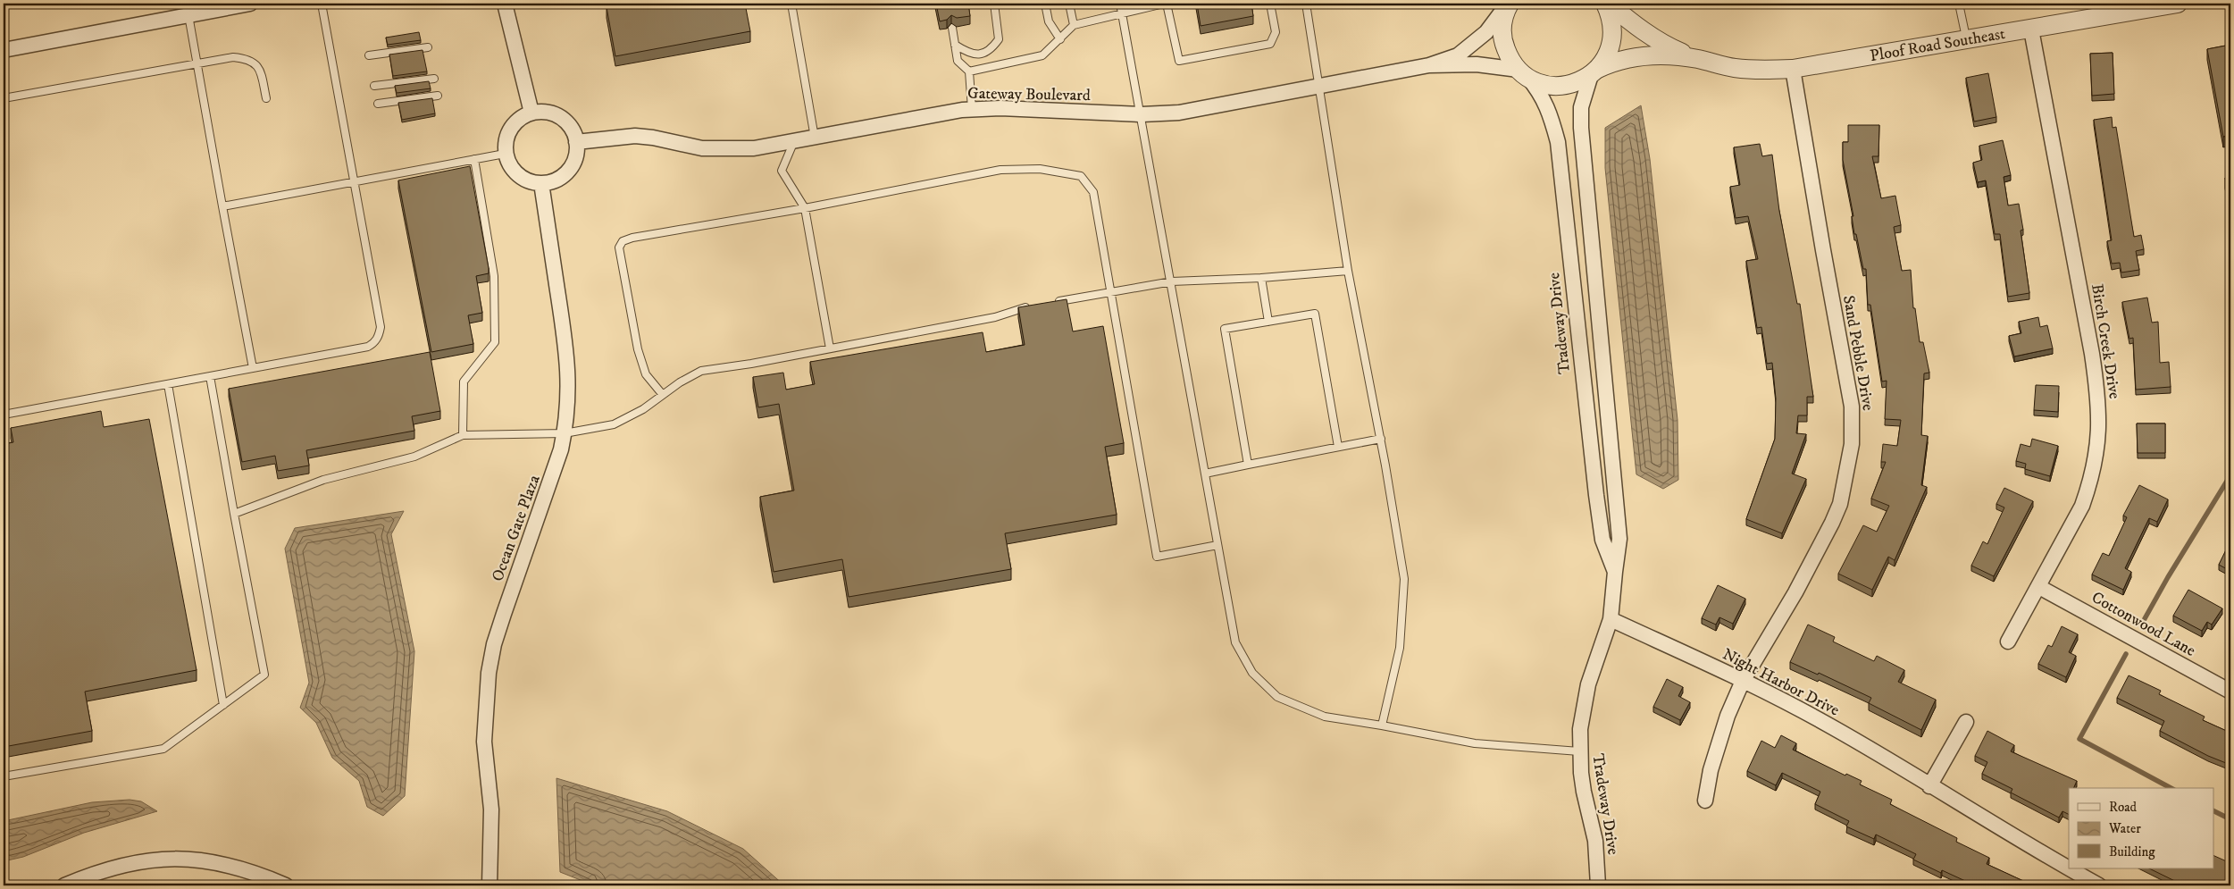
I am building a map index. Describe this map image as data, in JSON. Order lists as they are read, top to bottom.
{
  "streets": {
    "street": [
      "Ploof Road Southeast",
      "Gateway Boulevard",
      "Tradeway Drive",
      "Birch Creek Drive",
      "Sand Pebble Drive",
      "Ocean Gate Plaza",
      "Cottonwood Lane",
      "Night Harbor Drive"
    ]
  },
  "crossings": [
    ["Ploof Road Southeast", "Tradeway Drive"],
    ["Ploof Road Southeast", "Birch Creek Drive"],
    ["Ploof Road Southeast", "Sand Pebble Drive"],
    ["Gateway Boulevard", "Ocean Gate Plaza"],
    ["Tradeway Drive", "Night Harbor Drive"],
    ["Birch Creek Drive", "Cottonwood Lane"],
    ["Sand Pebble Drive", "Night Harbor Drive"]
  ],
  "legend": ["Road", "Water", "Building"]
}
